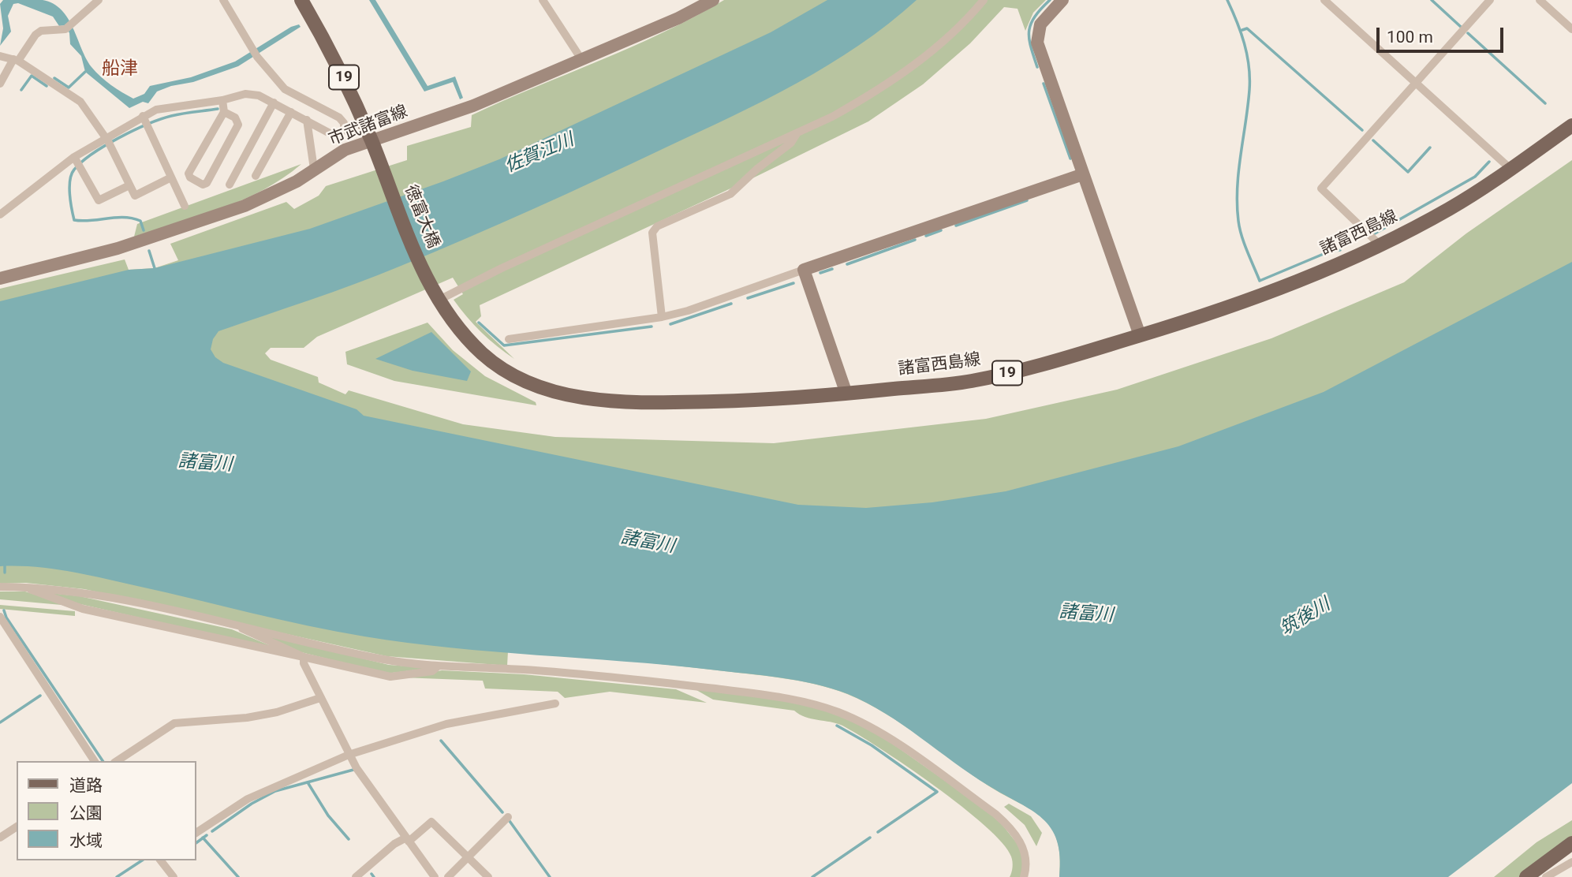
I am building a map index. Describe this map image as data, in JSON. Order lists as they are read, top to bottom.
{
  "streets": {
    "main road": ["19", "徳富大橋", "諸富西島線"],
    "street": ["市武諸富線"]
  },
  "crossings": [
    ["19", "市武諸富線"],
    ["19", "徳富大橋"],
    ["市武諸富線", "徳富大橋"],
    ["徳富大橋", "諸富西島線"]
  ],
  "districts": ["船津"],
  "water": ["佐賀江川", "諸富川", "筑後川"],
  "legend": ["道路", "公園", "水域"],
  "scale_bar": "100 m"
}
